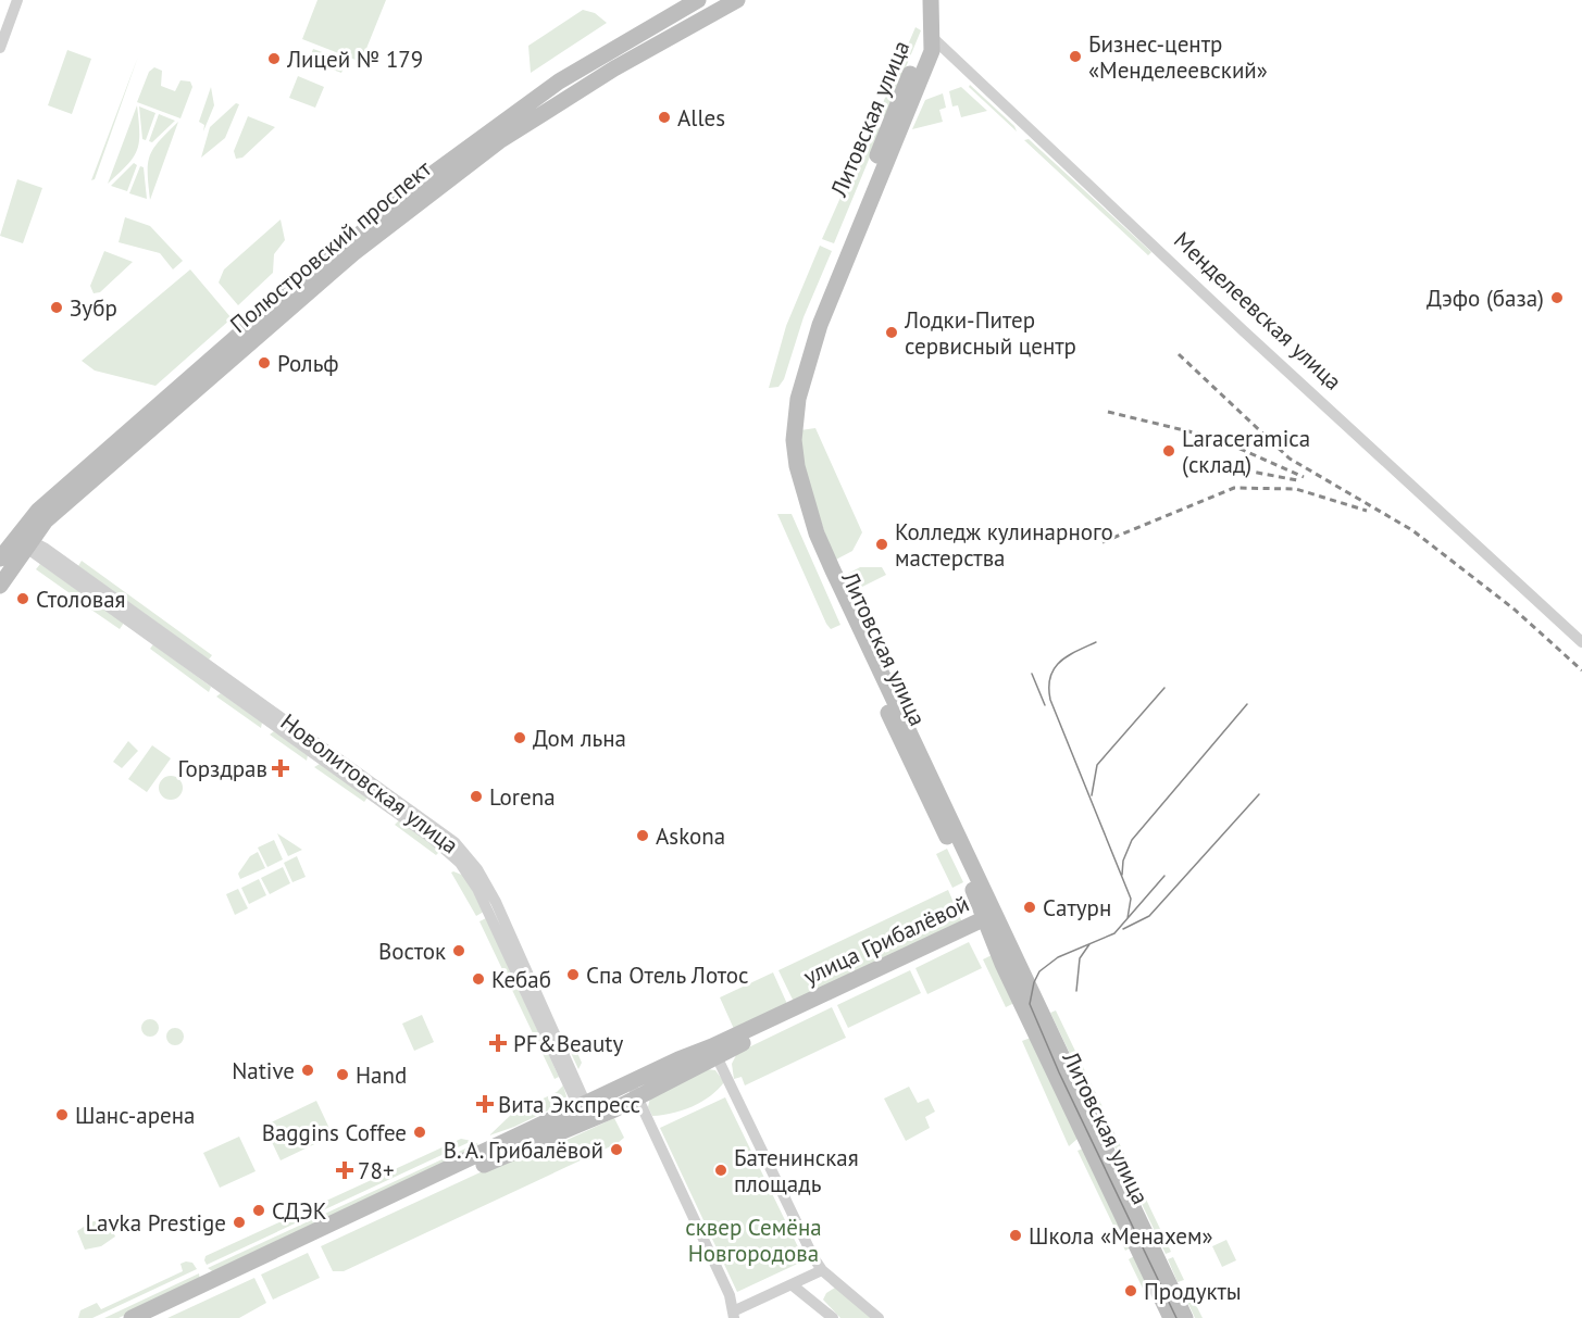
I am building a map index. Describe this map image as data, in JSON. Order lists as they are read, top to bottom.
{
  "streets": {
    "street": [
      "Литовская улица",
      "Полюстровский проспект",
      "Менделеевская улица",
      "Новолитовская улица",
      "улица Грибалёвой"
    ]
  },
  "crossings": [
    ["Литовская улица", "Менделеевская улица"],
    ["Литовская улица", "улица Грибалёвой"],
    ["Полюстровский проспект", "Новолитовская улица"],
    ["Новолитовская улица", "улица Грибалёвой"]
  ],
  "parks": ["сквер Семёна Новгородова"],
  "places": {
    "other": [
      "Бизнес-центр «Менделеевский»",
      "Лицей № 179",
      "Alles",
      "Дэфо (база)",
      "Зубр",
      "Лодки-Питер сервисный центр",
      "Рольф",
      "Laraceramica (склад)",
      "Колледж кулинарного мастерства",
      "Столовая",
      "Дом льна",
      "Lorena",
      "Askona",
      "Сатурн",
      "Восток",
      "Спа Отель Лотос",
      "Кебаб",
      "Native",
      "Hand",
      "Шанс-арена",
      "Baggins Coffee",
      "В. А. Грибалёвой",
      "Батенинская площадь",
      "СДЭК",
      "Lavka Prestige",
      "Школа «Менахем»",
      "Продукты"
    ],
    "health": [
      "Горздрав",
      "PF&Beauty",
      "Вита Экспресс",
      "78+"
    ]
  }
}
